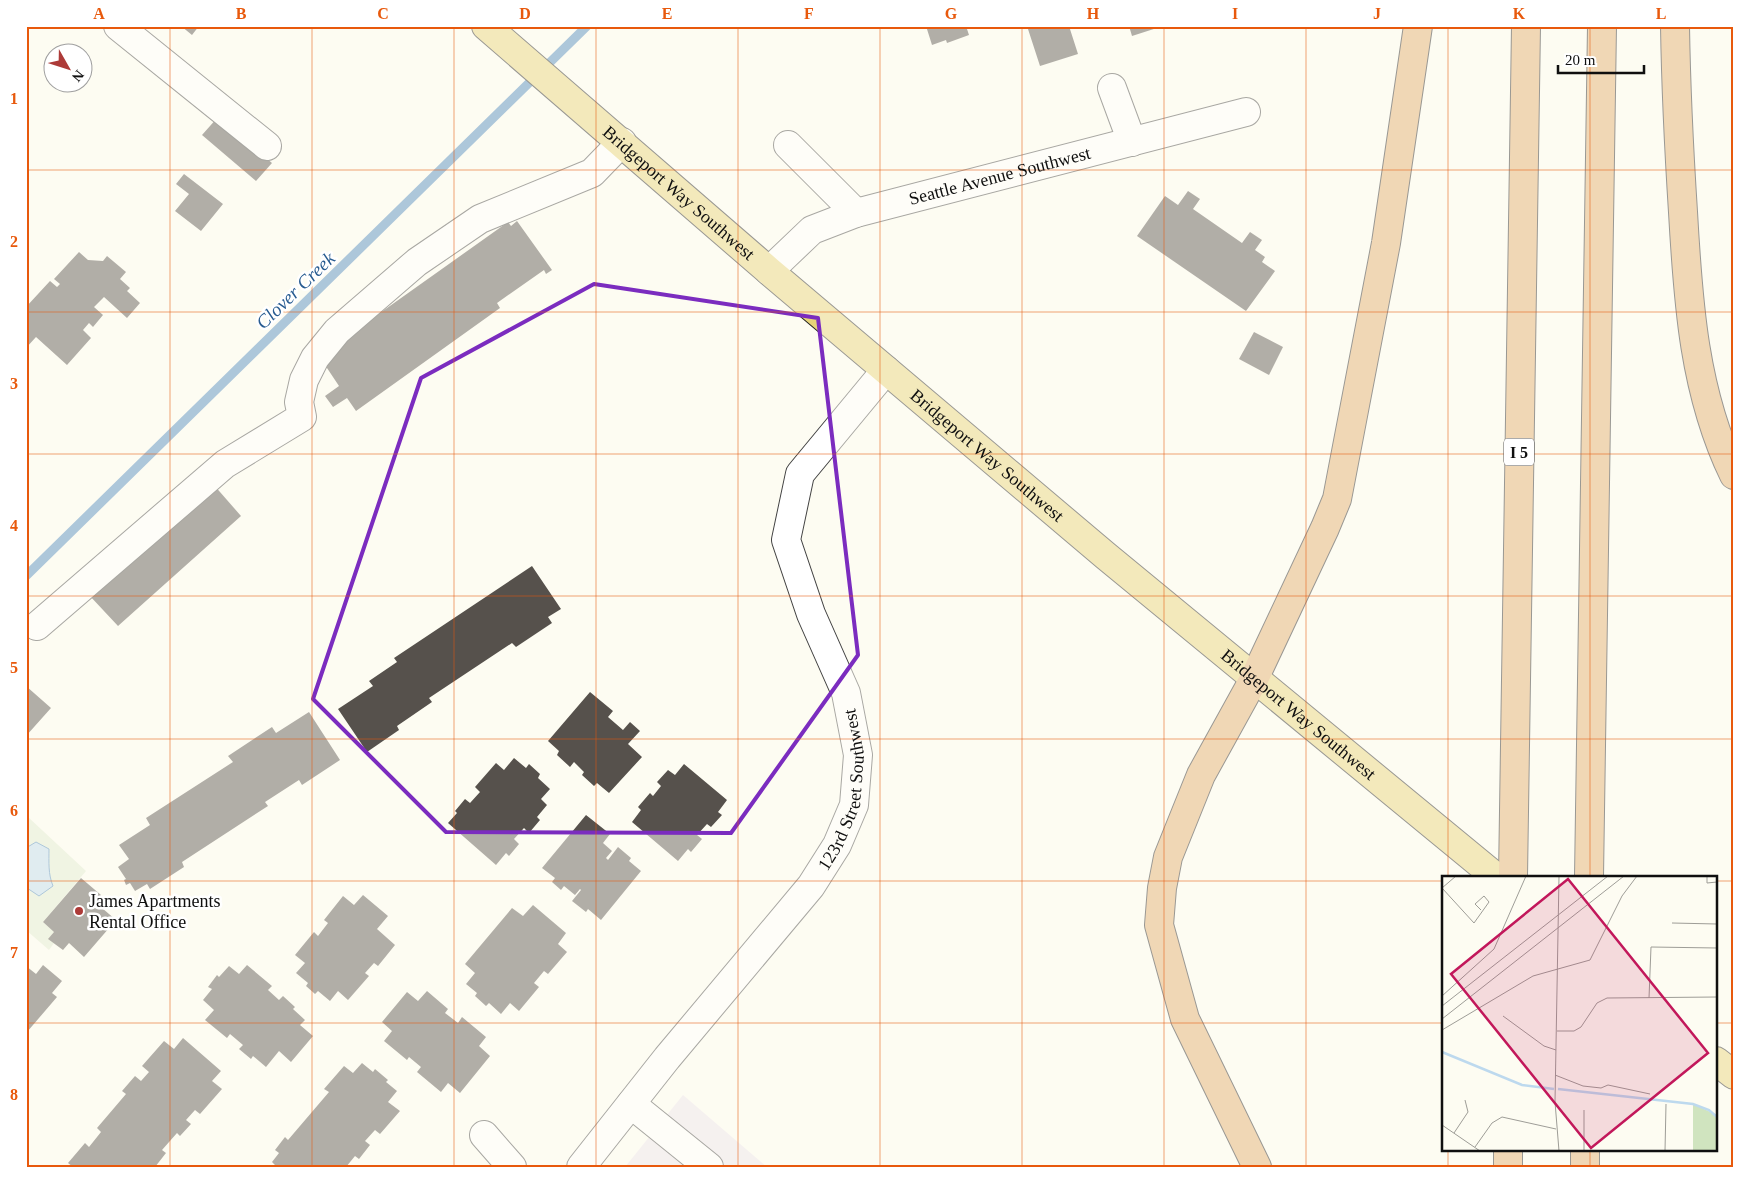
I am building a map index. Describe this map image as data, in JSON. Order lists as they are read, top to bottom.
{
  "streets": {
    "highway": ["I 5"],
    "main road": ["Bridgeport Way Southwest"],
    "street": ["Seattle Avenue Southwest", "123rd Street Southwest"]
  },
  "crossings": [
    ["Seattle Avenue Southwest", "Bridgeport Way Southwest"],
    ["Bridgeport Way Southwest", "123rd Street Southwest"]
  ],
  "water": ["Clover Creek"],
  "places": ["James Apartments Rental Office"],
  "scale_bar": "20 m",
  "north": "bottom right",
  "grid": {
    "columns": [
      "A",
      "B",
      "C",
      "D",
      "E",
      "F",
      "G",
      "H",
      "I",
      "J",
      "K",
      "L"
    ],
    "rows": [
      "1",
      "2",
      "3",
      "4",
      "5",
      "6",
      "7",
      "8"
    ]
  }
}
